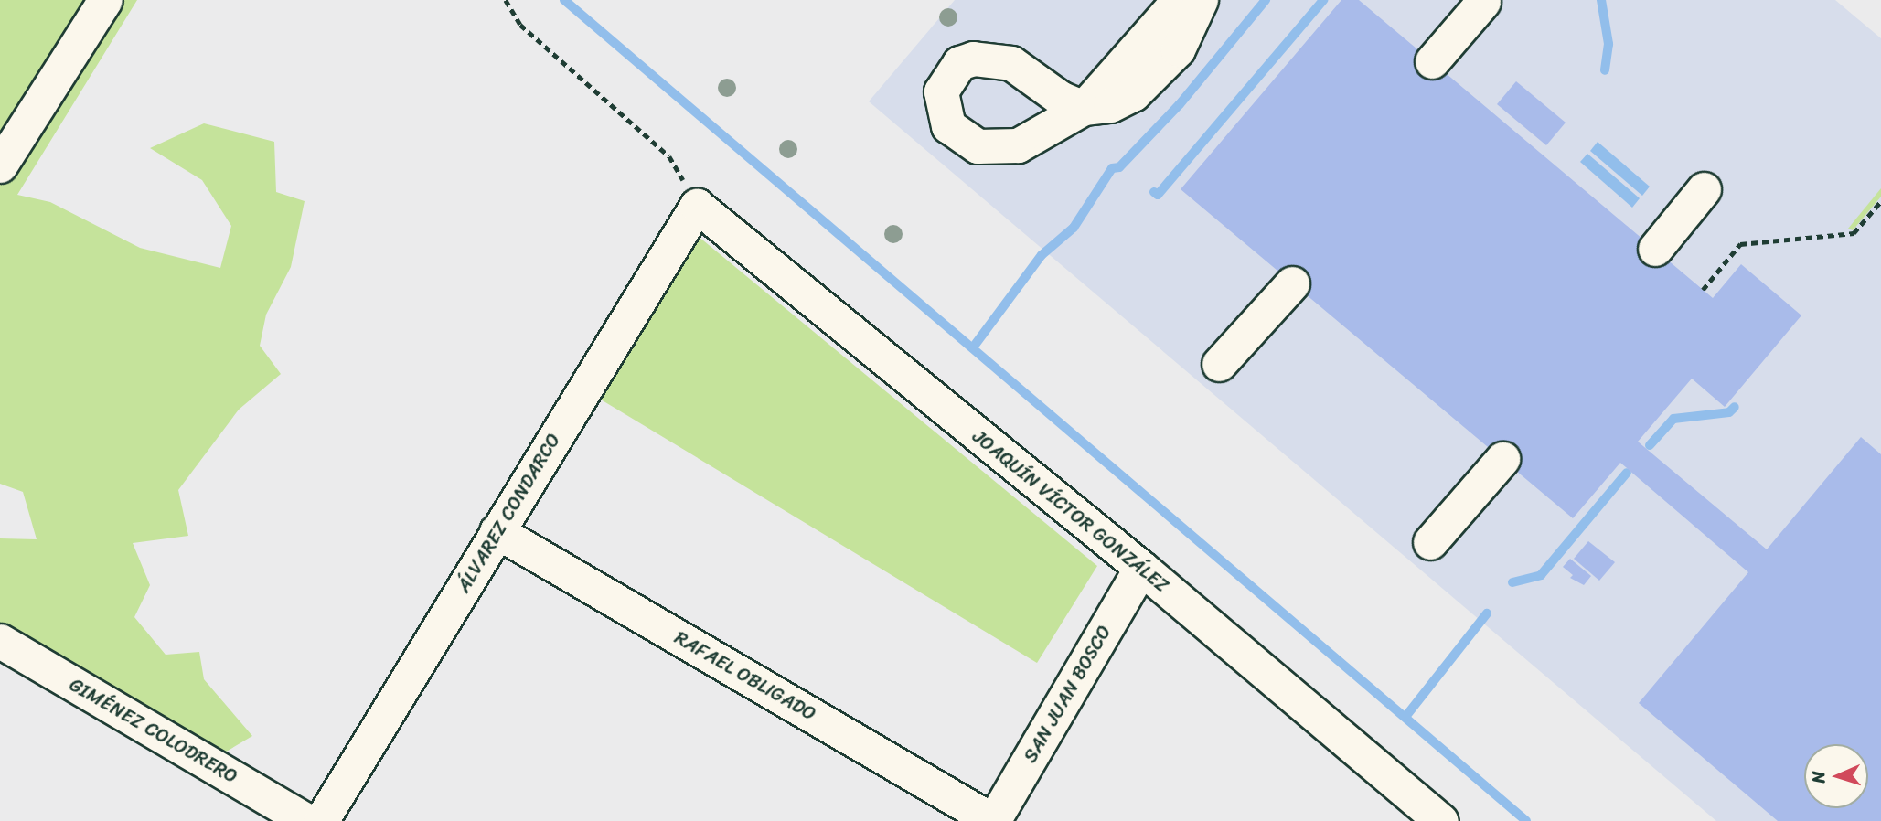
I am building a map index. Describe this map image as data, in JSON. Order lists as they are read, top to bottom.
{
  "streets": {
    "street": [
      "JOAQUÍN VÍCTOR GONZÁLEZ",
      "ÁLVAREZ CONDARCO",
      "RAFAEL OBLIGADO",
      "SAN JUAN BOSCO",
      "GIMÉNEZ COLODRERO"
    ]
  },
  "crossings": [
    ["JOAQUÍN VÍCTOR GONZÁLEZ", "ÁLVAREZ CONDARCO"],
    ["JOAQUÍN VÍCTOR GONZÁLEZ", "SAN JUAN BOSCO"],
    ["ÁLVAREZ CONDARCO", "RAFAEL OBLIGADO"],
    ["RAFAEL OBLIGADO", "SAN JUAN BOSCO"]
  ],
  "north": "left"
}
